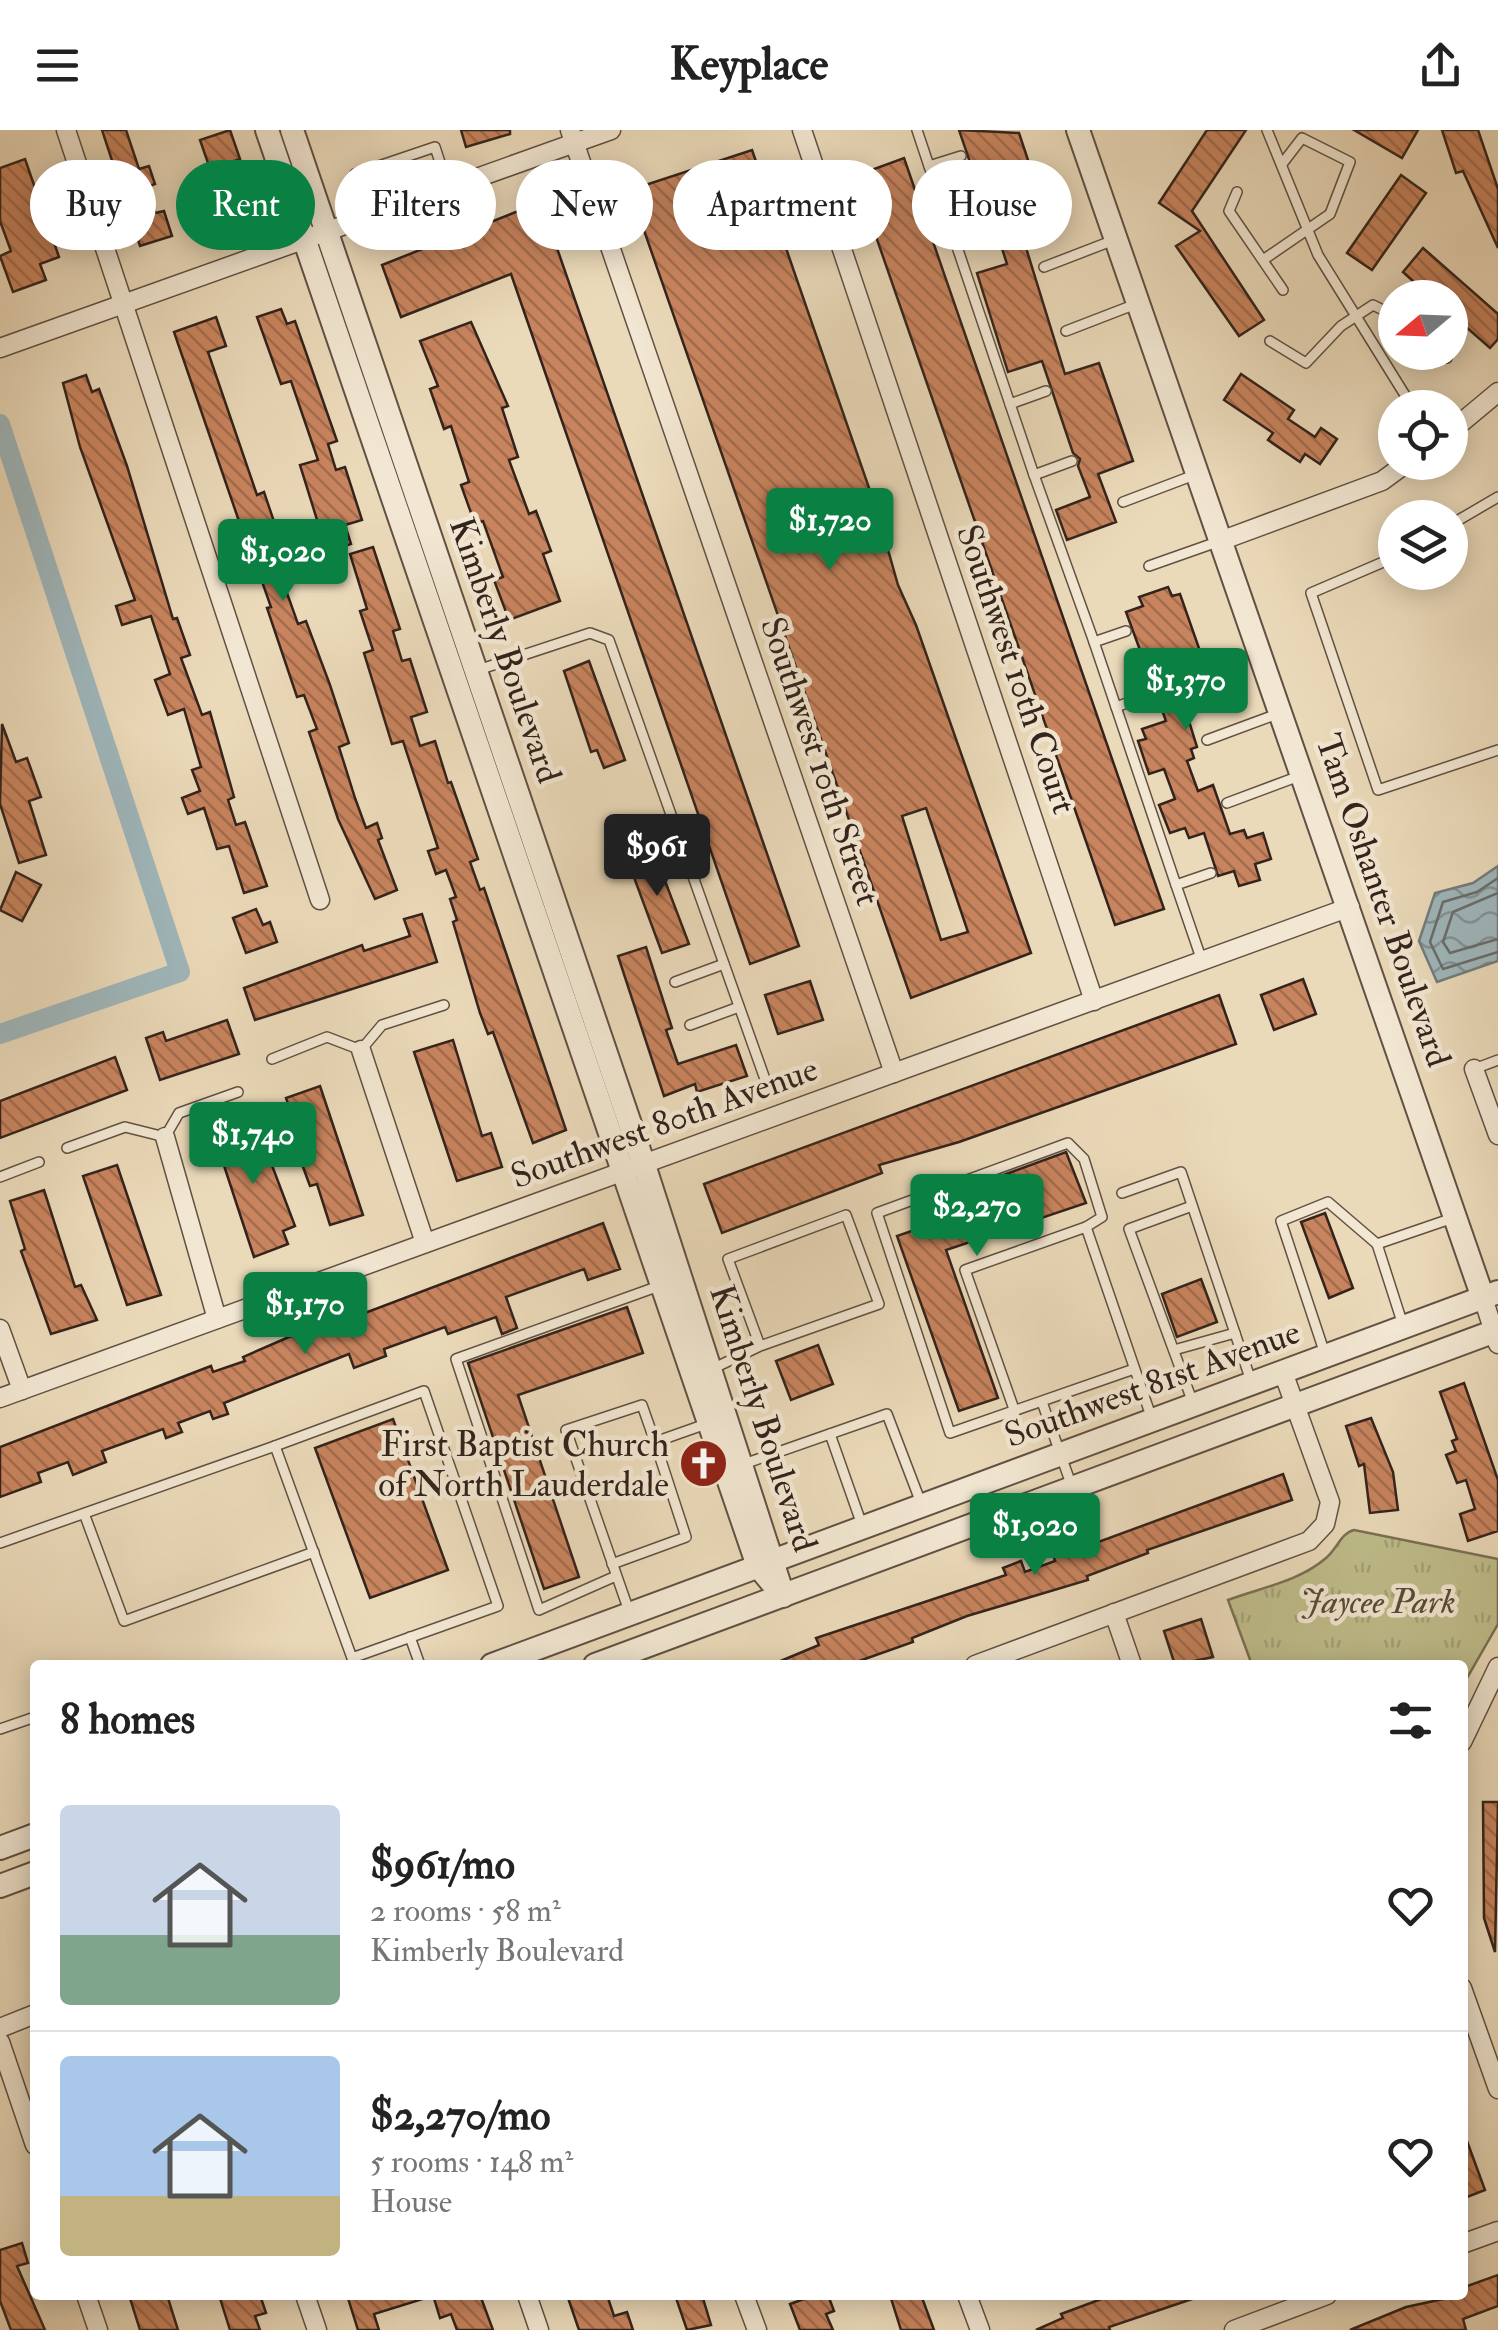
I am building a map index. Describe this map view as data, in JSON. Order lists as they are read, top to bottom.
{
  "streets": {
    "street": [
      "Kimberly Boulevard",
      "Southwest 10th Court",
      "Southwest 10th Street",
      "Tam Oshanter Boulevard",
      "Southwest 80th Avenue",
      "Southwest 81st Avenue"
    ]
  },
  "crossings": [
    ["Kimberly Boulevard", "Southwest 80th Avenue"],
    ["Kimberly Boulevard", "Southwest 81st Avenue"],
    ["Southwest 10th Court", "Southwest 80th Avenue"],
    ["Southwest 10th Street", "Southwest 80th Avenue"],
    ["Tam Oshanter Boulevard", "Southwest 80th Avenue"],
    ["Tam Oshanter Boulevard", "Southwest 81st Avenue"]
  ],
  "parks": ["Jaycee Park"],
  "places": {
    "church": ["First Baptist Church of North Lauderdale"]
  },
  "north": "left",
  "page": {
    "header": "Keyplace",
    "chip": [
      "Buy",
      "Rent",
      "Filters",
      "New",
      "Apartment",
      "House"
    ],
    "price": [
      "$1,720",
      "$1,020",
      "$1,370",
      "$961",
      "$1,740",
      "$2,270",
      "$1,170",
      "$1,020"
    ],
    "heading": "8 homes",
    "list": [
      {
        "name": "$961/mo",
        "note": "2 rooms · 58 m² · Kimberly Boulevard"
      },
      {
        "name": "$2,270/mo",
        "note": "5 rooms · 148 m² · House"
      }
    ]
  }
}
